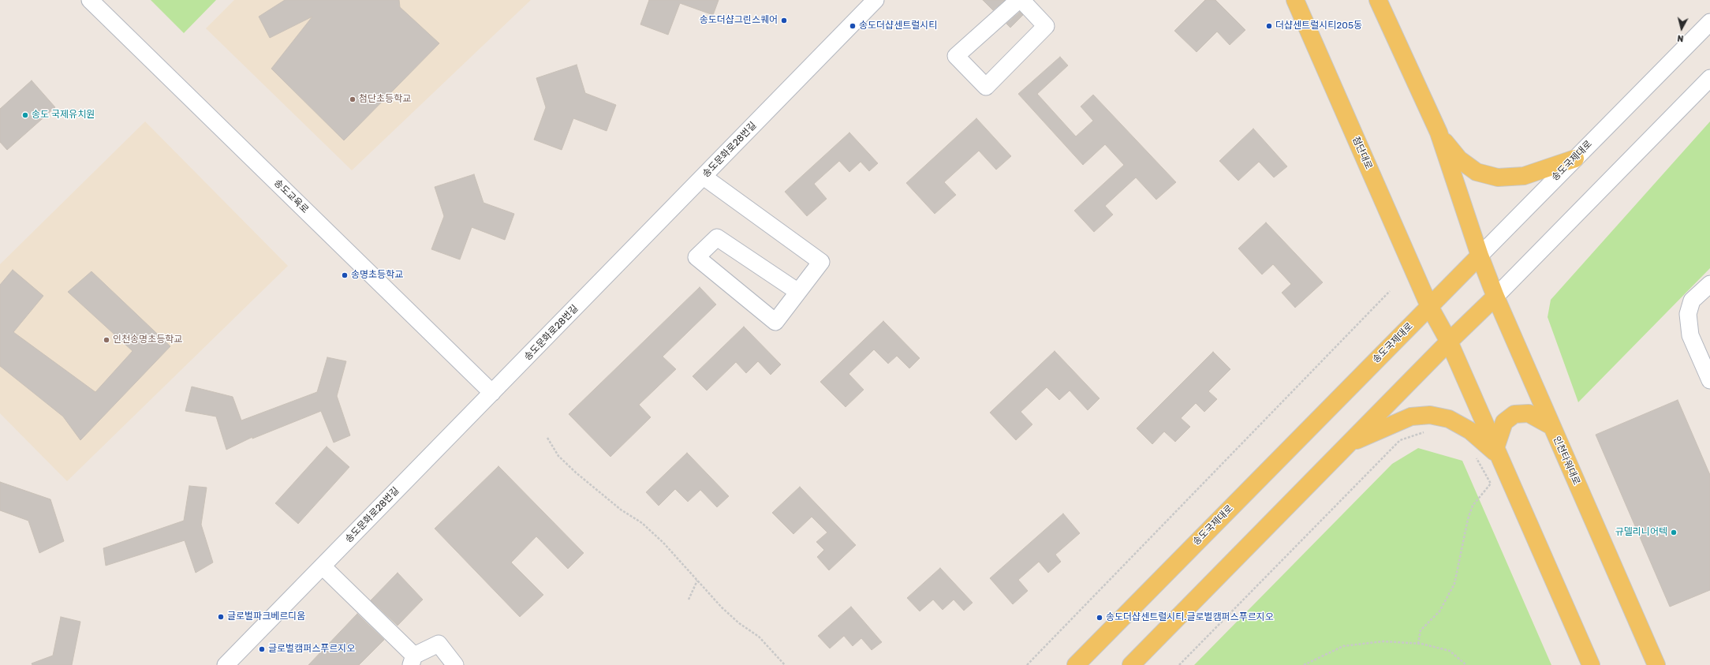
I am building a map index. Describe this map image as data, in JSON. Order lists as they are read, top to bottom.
{
  "streets": {
    "main road": ["첨단대로", "송도국제대로", "인천타워대로"],
    "street": ["송도문화로28번길", "송도교육로"]
  },
  "crossings": [
    ["송도문화로28번길", "송도교육로"],
    ["첨단대로", "송도국제대로"],
    ["송도국제대로", "인천타워대로"]
  ],
  "places": [
    "송도더샵그린스퀘어",
    "송도더샵센트럴시티",
    "더샵센트럴시티205동",
    "첨단초등학교",
    "송도 국제유치원",
    "송명초등학교",
    "인천송명초등학교",
    "규델리니어텍",
    "글로벌파크베르디움",
    "송도더샵센트럴시티.글로벌캠퍼스푸르지오",
    "글로벌캠퍼스푸르지오"
  ],
  "north": "bottom"
}
